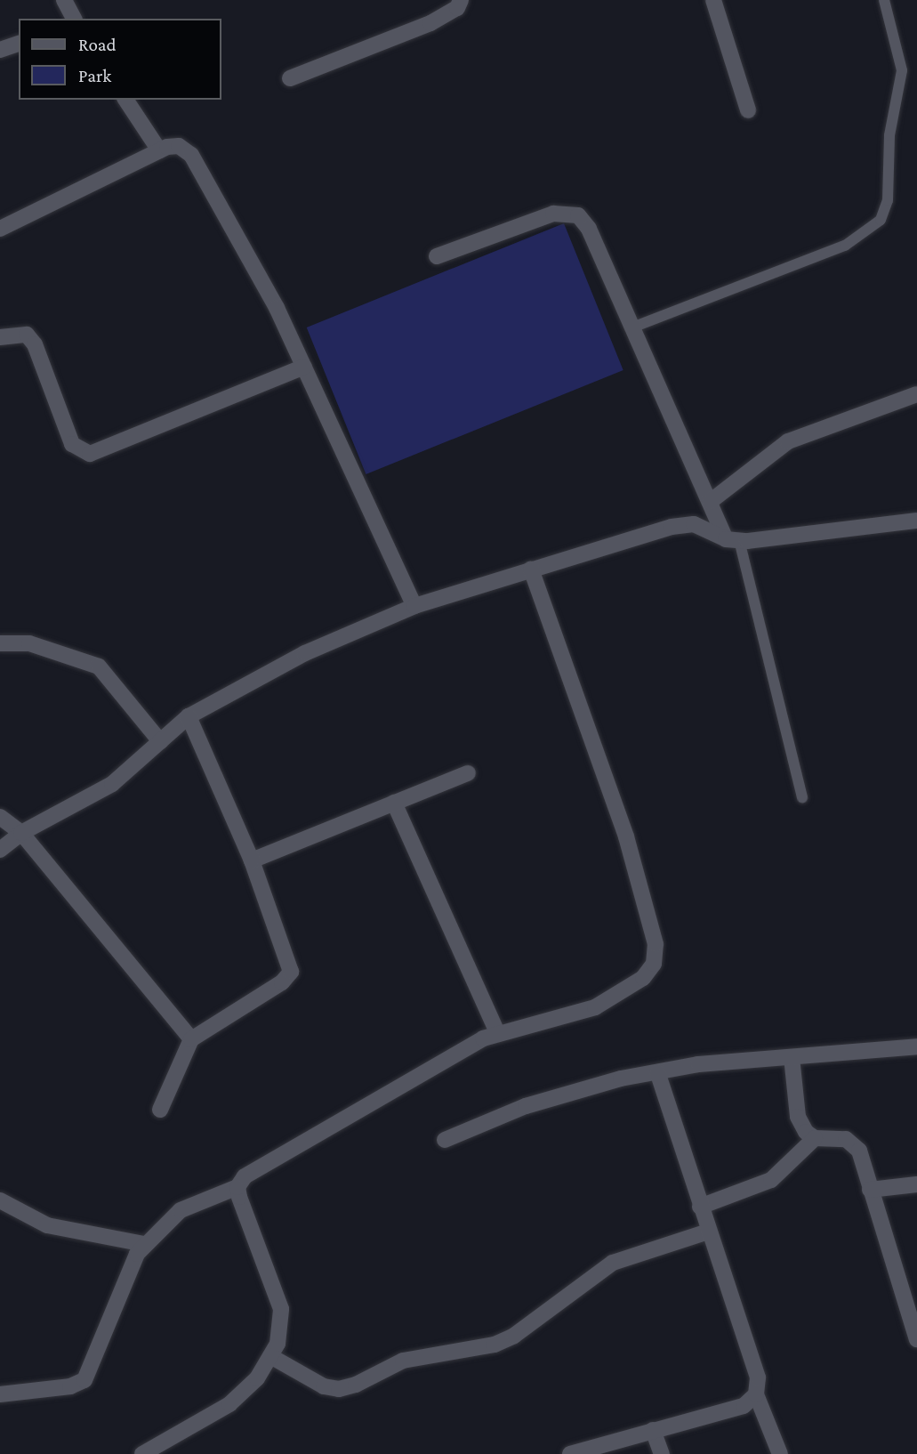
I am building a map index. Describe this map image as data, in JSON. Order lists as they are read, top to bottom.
{
  "legend": ["Road", "Park"]
}
